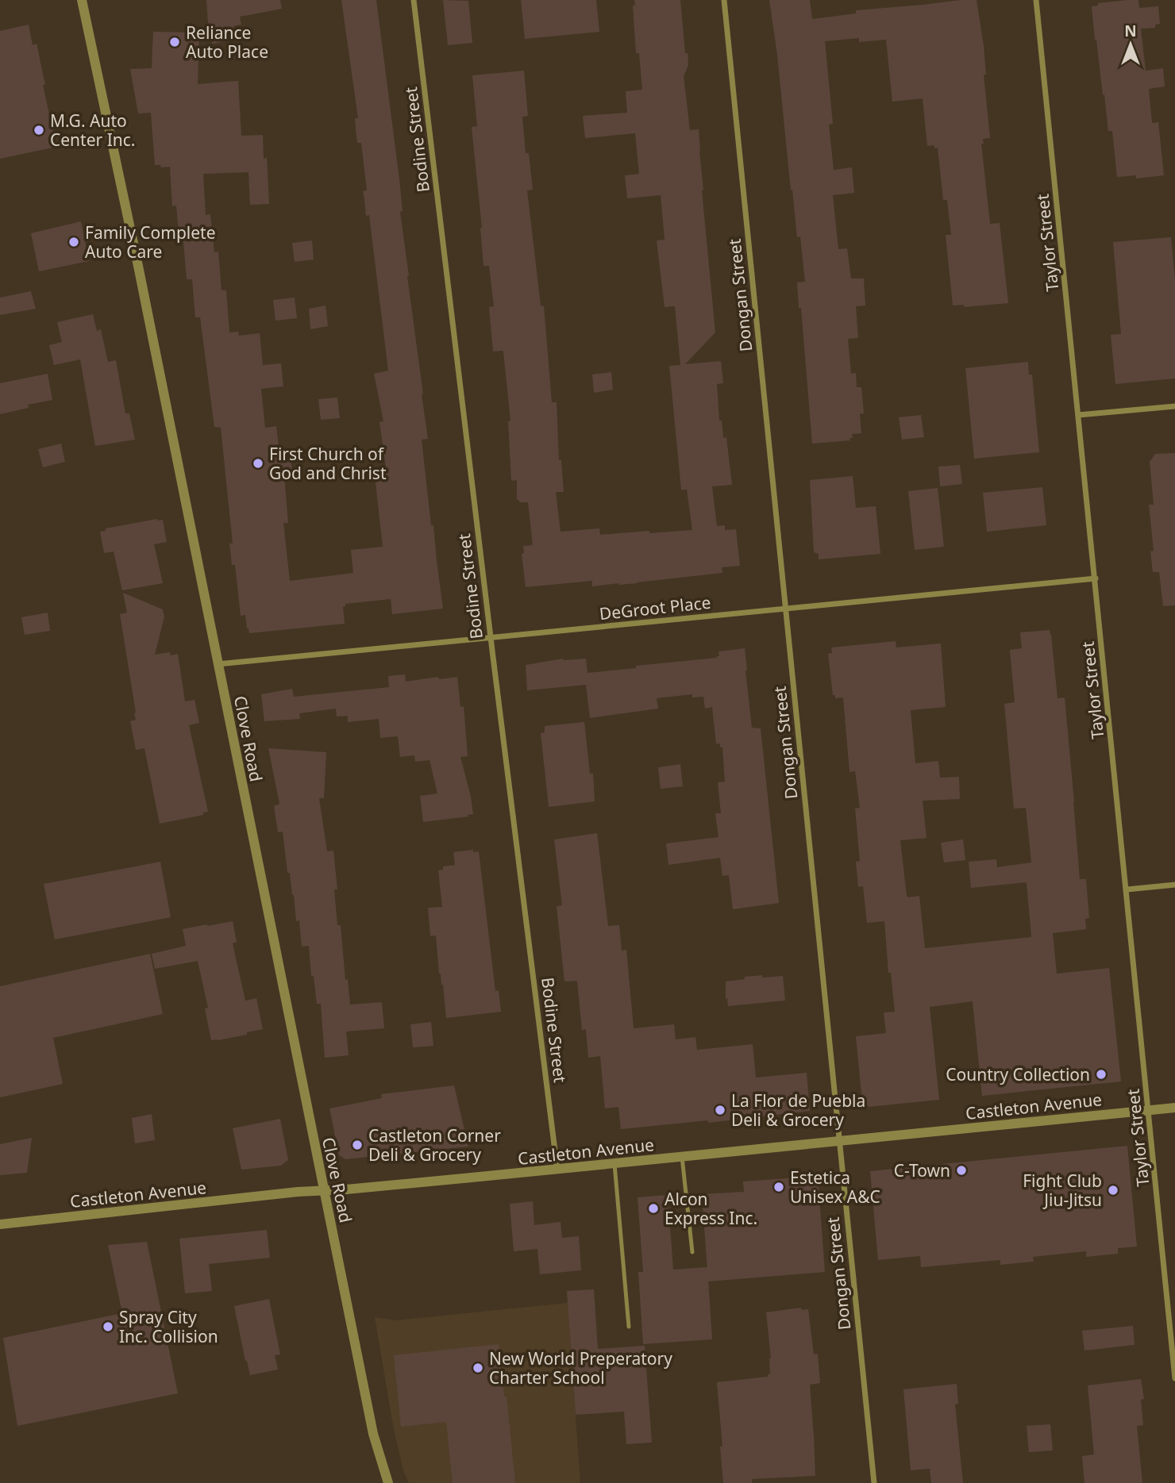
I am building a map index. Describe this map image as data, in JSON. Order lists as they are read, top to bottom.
{
  "streets": {
    "street": [
      "Bodine Street",
      "Taylor Street",
      "Dongan Street",
      "DeGroot Place",
      "Clove Road",
      "Castleton Avenue"
    ]
  },
  "crossings": [
    ["Bodine Street", "DeGroot Place"],
    ["Bodine Street", "Castleton Avenue"],
    ["Taylor Street", "DeGroot Place"],
    ["Taylor Street", "Castleton Avenue"],
    ["Dongan Street", "DeGroot Place"],
    ["Dongan Street", "Castleton Avenue"],
    ["DeGroot Place", "Clove Road"],
    ["Clove Road", "Castleton Avenue"]
  ],
  "places": [
    "Reliance Auto Place",
    "M.G. Auto Center Inc.",
    "Family Complete Auto Care",
    "First Church of God and Christ",
    "Country Collection",
    "La Flor de Puebla Deli & Grocery",
    "Castleton Corner Deli & Grocery",
    "C-Town",
    "Estetica Unisex A&C",
    "Fight Club Jiu-Jitsu",
    "Alcon Express Inc.",
    "Spray City Inc. Collision",
    "New World Preperatory Charter School"
  ],
  "north": "top"
}
